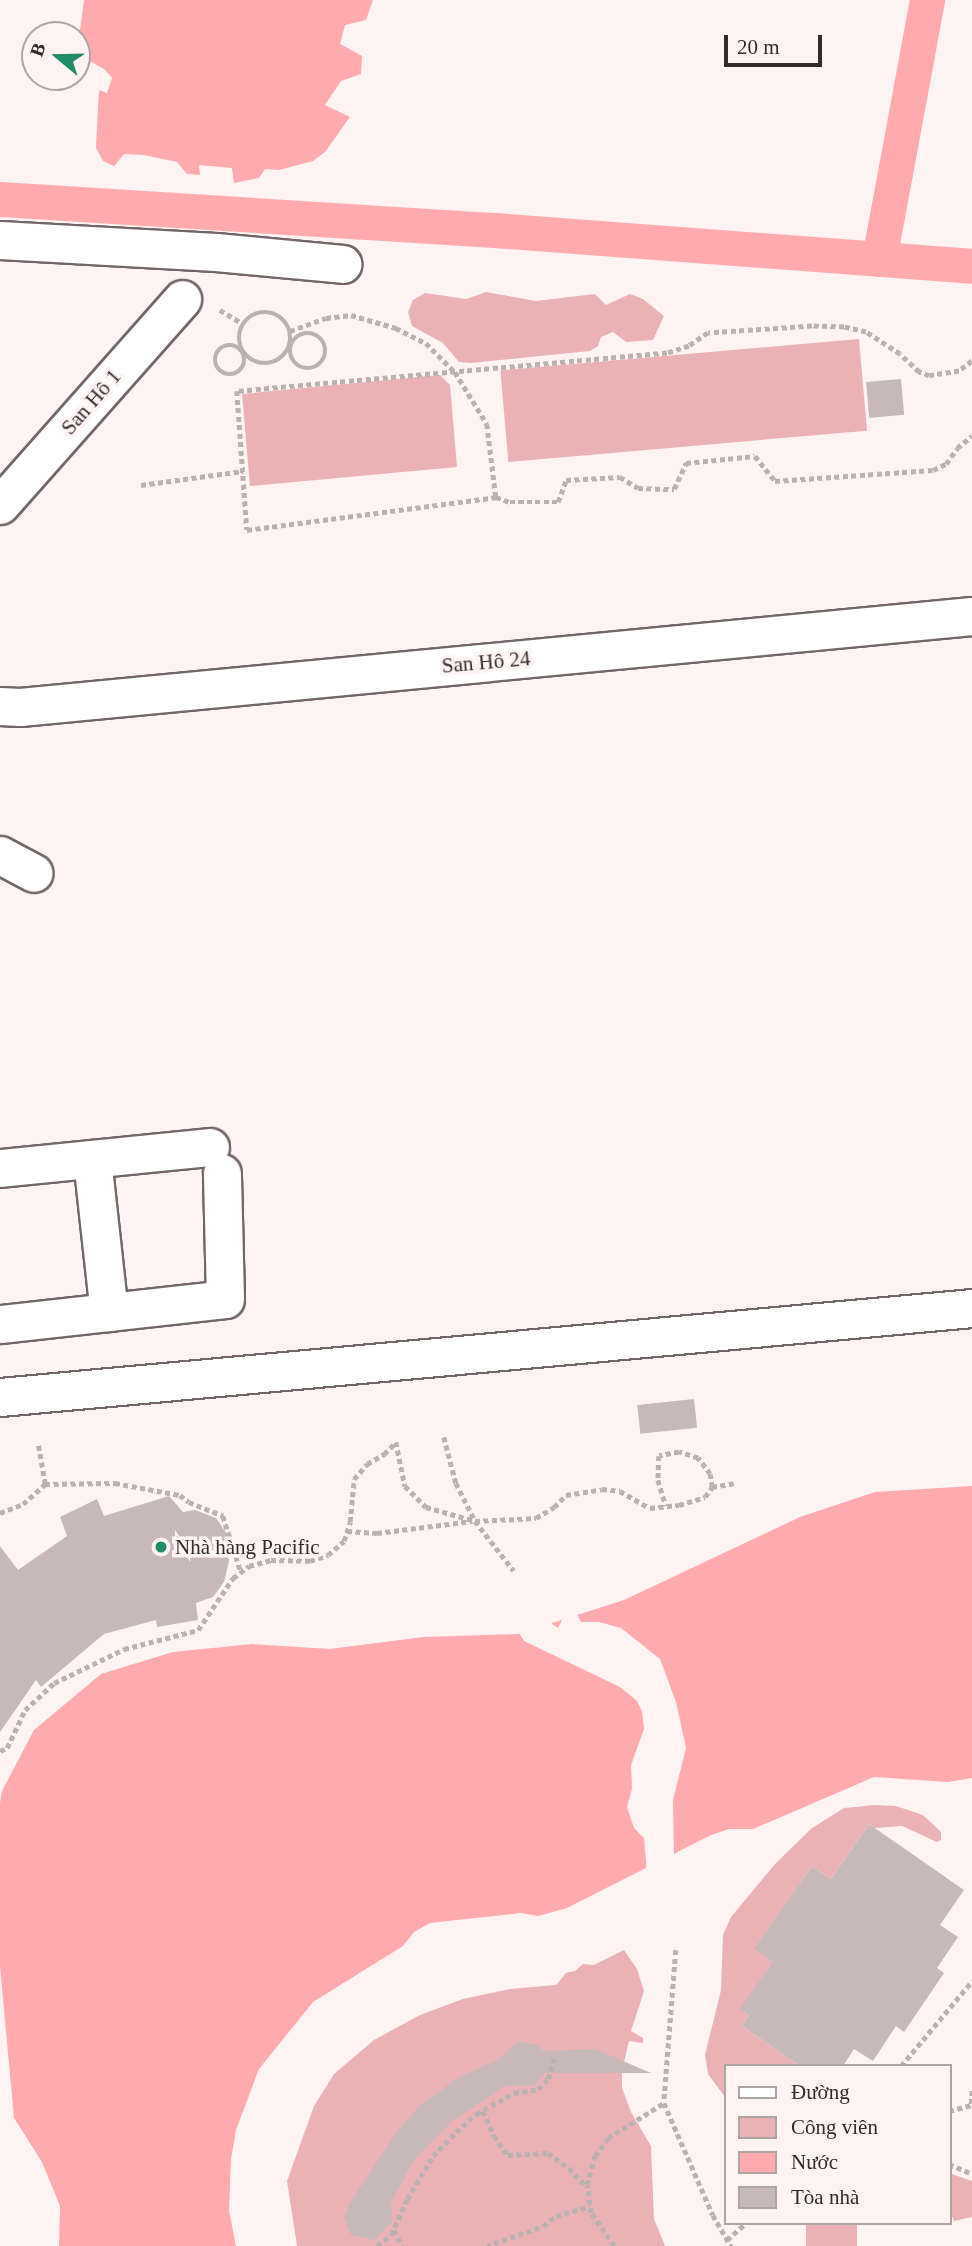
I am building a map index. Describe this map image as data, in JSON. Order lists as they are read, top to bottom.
{
  "streets": {
    "street": ["San Hô 1", "San Hô 24"]
  },
  "places": ["Nhà hàng Pacific"],
  "legend": [
    "Đường",
    "Công viên",
    "Nước",
    "Tòa nhà"
  ],
  "scale_bar": "20 m",
  "north": "left"
}
